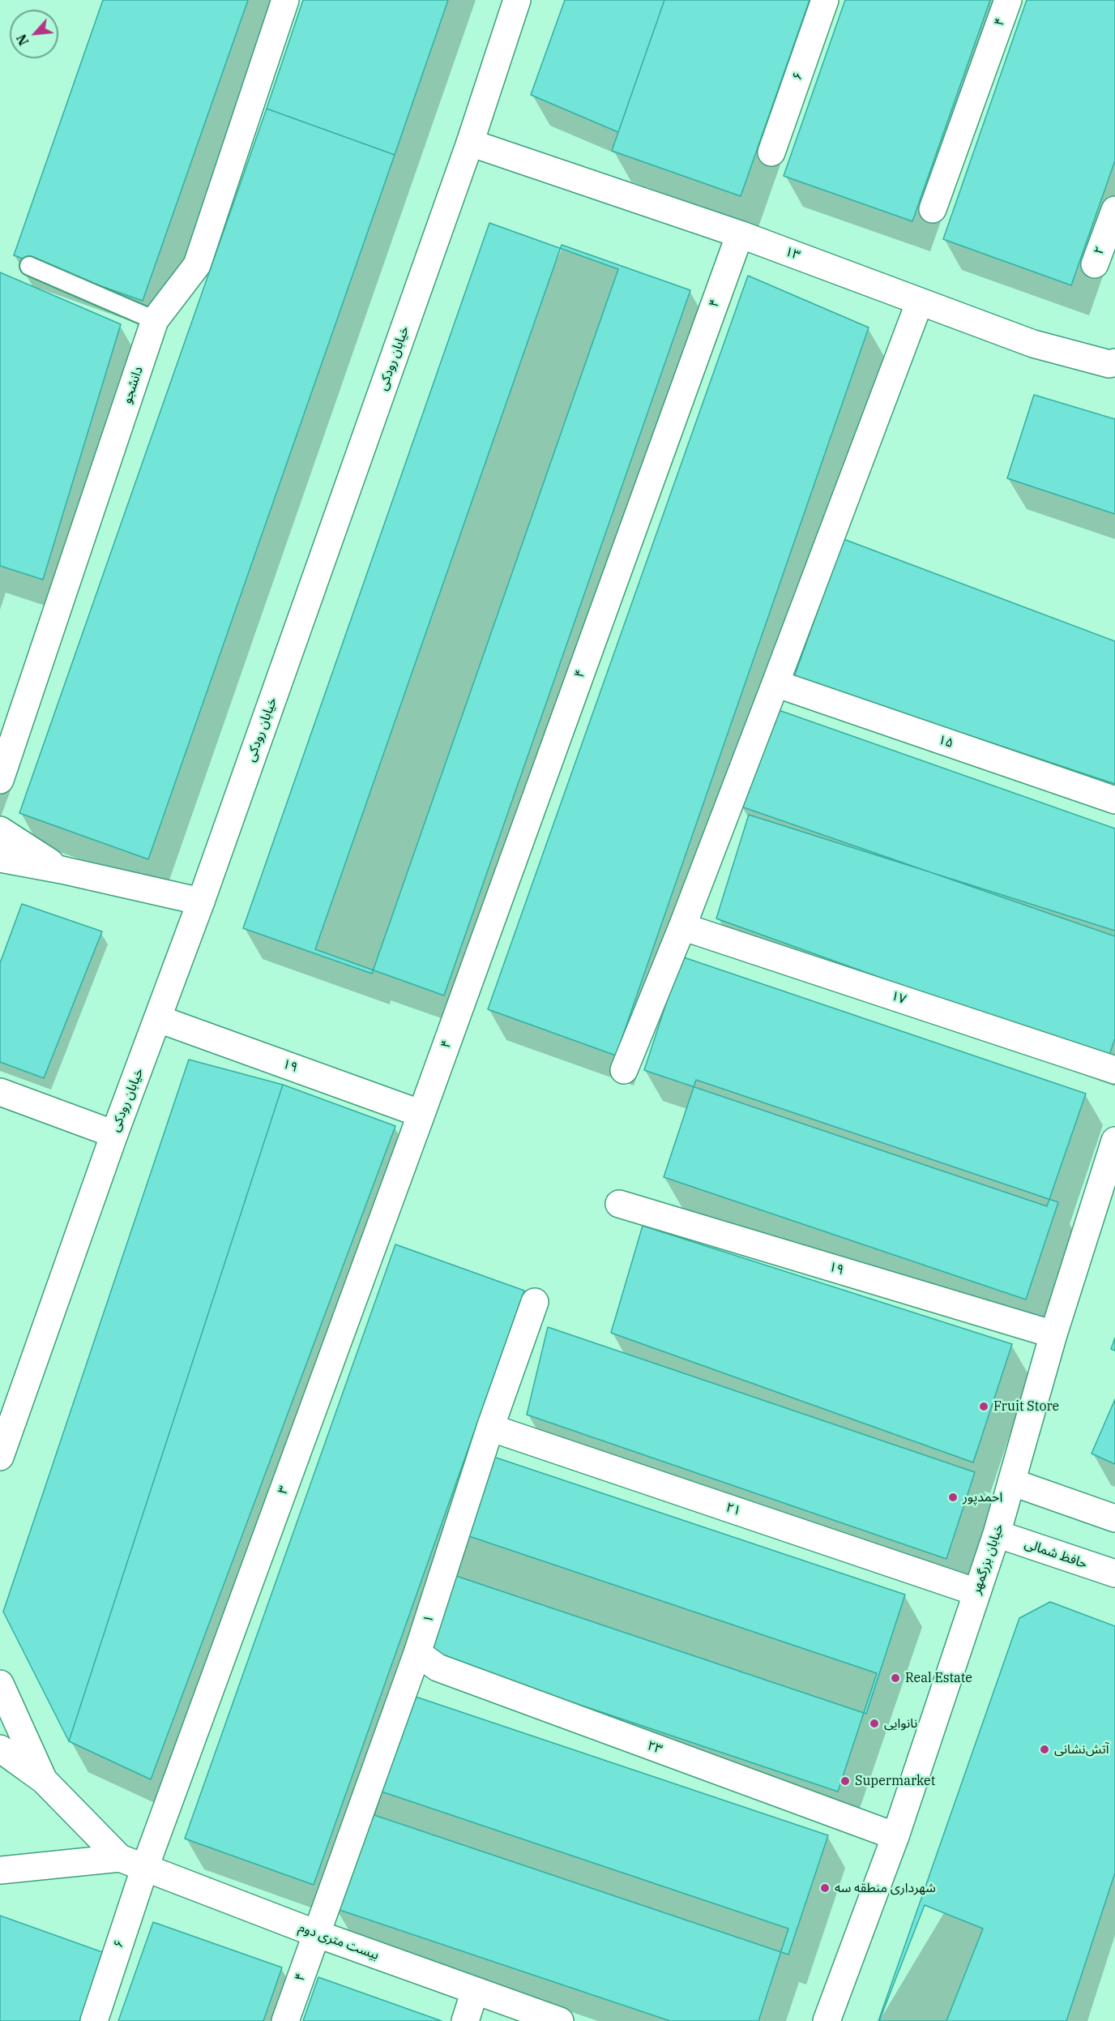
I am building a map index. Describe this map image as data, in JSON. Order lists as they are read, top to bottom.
{
  "streets": {
    "street": [
      "۴",
      "۶",
      "۲",
      "۱۳",
      "خیابان رودکی",
      "دانشجو",
      "۱۵",
      "۱۷",
      "۱۹",
      "۳",
      "۲۱",
      "حافظ شمالی",
      "خیابان بزرگمهر",
      "۱",
      "۲۳",
      "بیست متری دوم"
    ]
  },
  "crossings": [
    ["۴", "۱۳"],
    ["۴", "۱۹"],
    ["۴", "۳"],
    ["۴", "۱"],
    ["۴", "بیست متری دوم"],
    ["۶", "۳"],
    ["۶", "بیست متری دوم"],
    ["۱۳", "خیابان رودکی"],
    ["خیابان رودکی", "۱۹"],
    ["۱۹", "۳"],
    ["۱۹", "خیابان بزرگمهر"],
    ["۳", "بیست متری دوم"],
    ["۲۱", "خیابان بزرگمهر"],
    ["۲۱", "۱"],
    ["حافظ شمالی", "خیابان بزرگمهر"],
    ["خیابان بزرگمهر", "۲۳"],
    ["۱", "۲۳"],
    ["۱", "بیست متری دوم"]
  ],
  "places": [
    "Fruit Store",
    "احمدپور",
    "Real Estate",
    "نانوایی",
    "آتش‌نشانی",
    "Supermarket",
    "شهرداری منطقه سه"
  ],
  "north": "bottom left"
}
